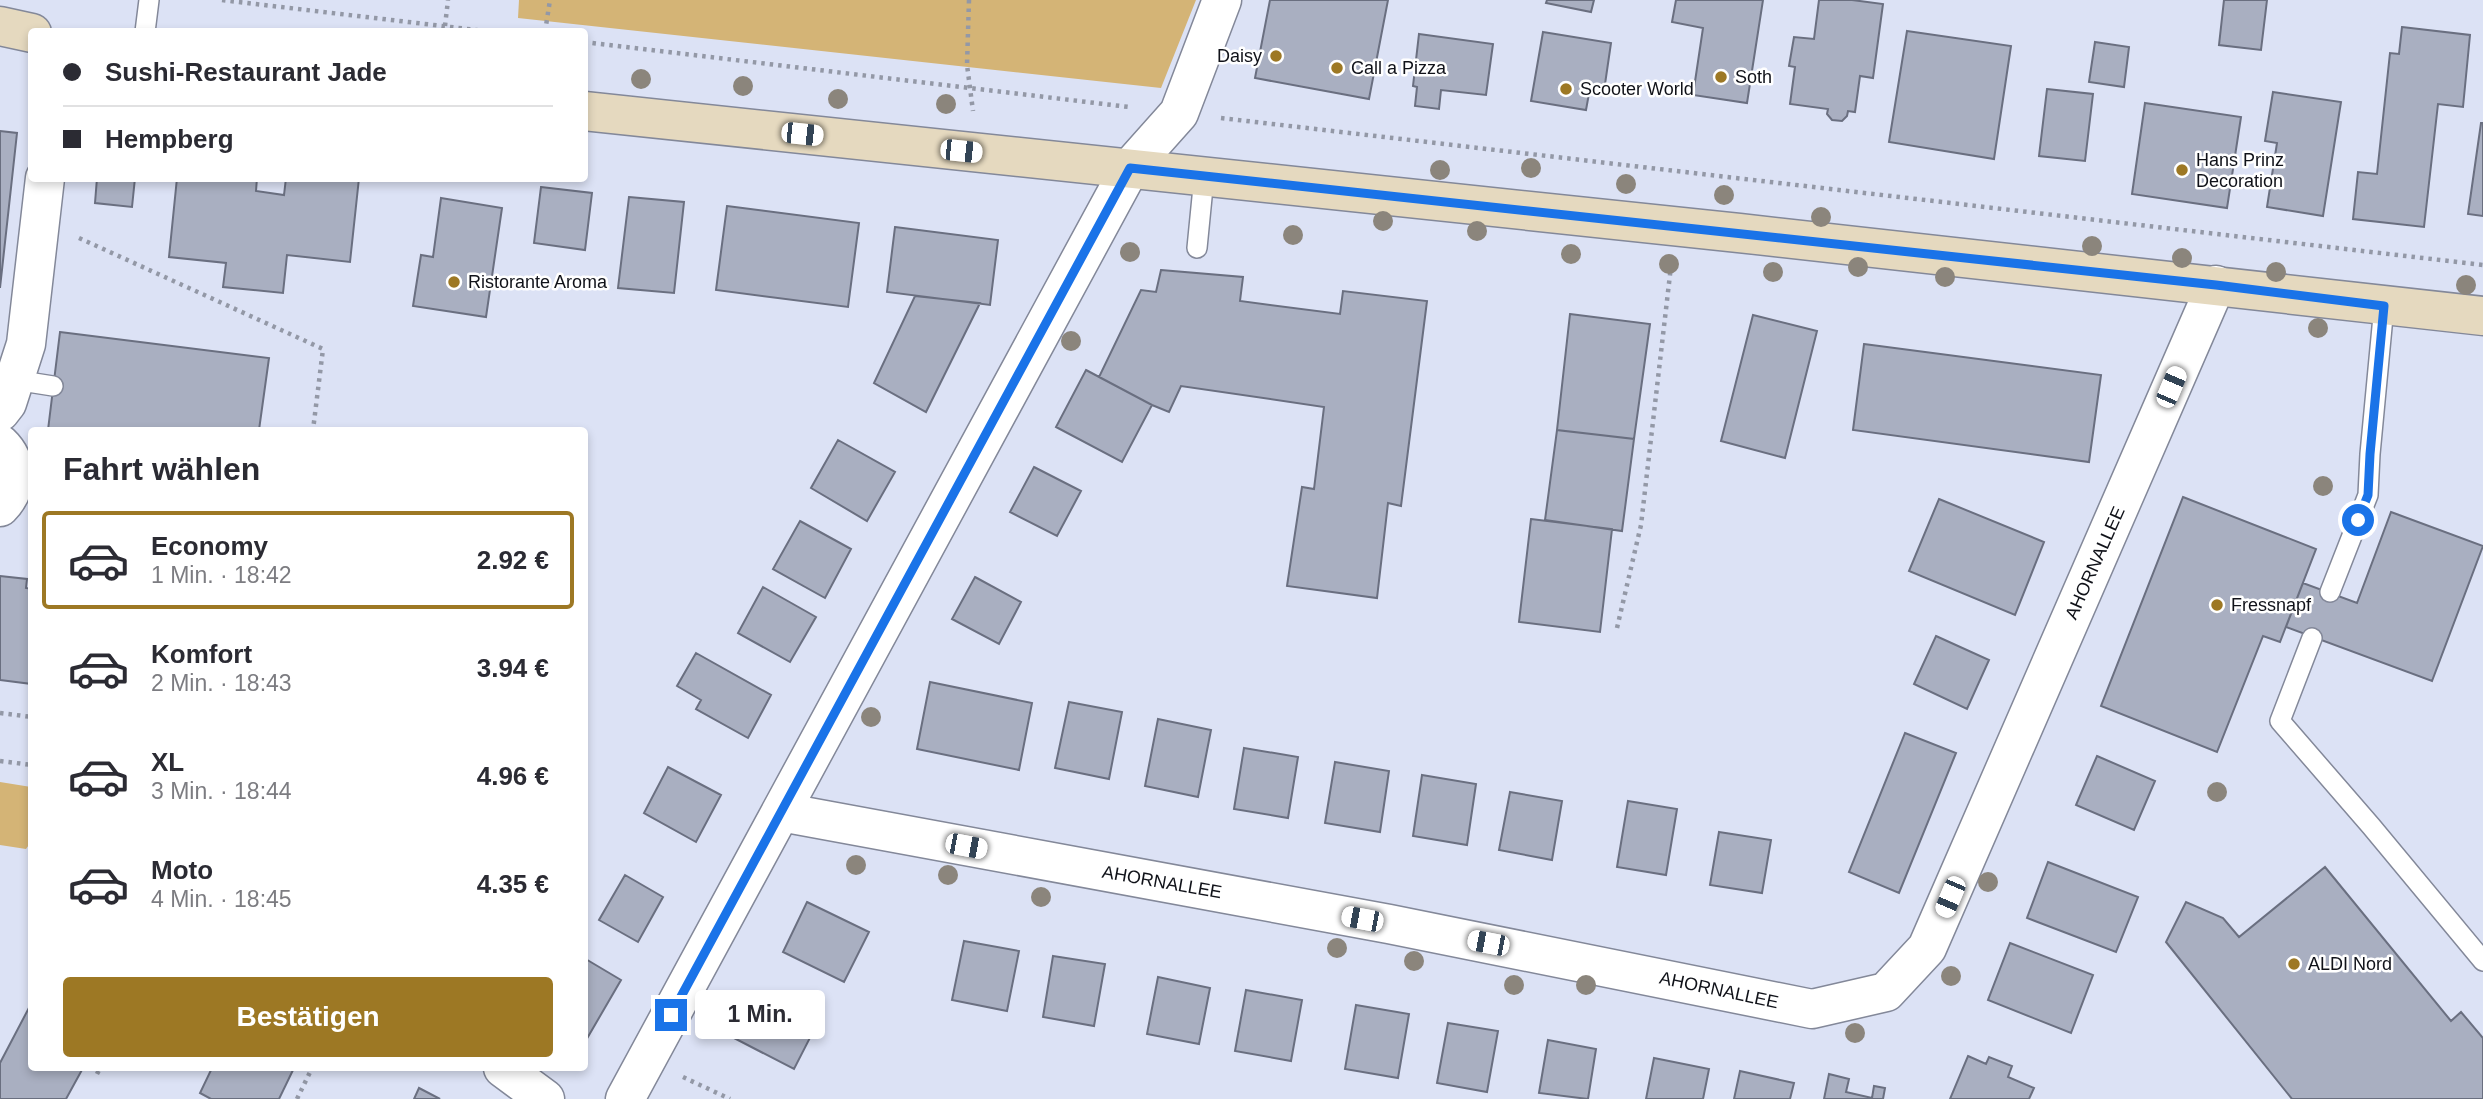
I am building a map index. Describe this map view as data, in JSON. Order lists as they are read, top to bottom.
{
  "streets": {
    "street": ["AHORNALLEE"]
  },
  "places": [
    "Daisy",
    "Call a Pizza",
    "Soth",
    "Scooter World",
    "Hans Prinz Decoration",
    "Ristorante Aroma",
    "Fressnapf",
    "ALDI Nord"
  ],
  "page": {
    "banner": ["Sushi-Restaurant Jade", "Hempberg"],
    "heading": "Fahrt wählen",
    "list": [
      {
        "name": "Economy",
        "note": "1 Min. · 18:42",
        "value": "2.92 €"
      },
      {
        "name": "Komfort",
        "note": "2 Min. · 18:43",
        "value": "3.94 €"
      },
      {
        "name": "XL",
        "note": "3 Min. · 18:44",
        "value": "4.96 €"
      },
      {
        "name": "Moto",
        "note": "4 Min. · 18:45",
        "value": "4.35 €"
      }
    ],
    "buttons": "Bestätigen",
    "bubble": "1 Min."
  }
}
